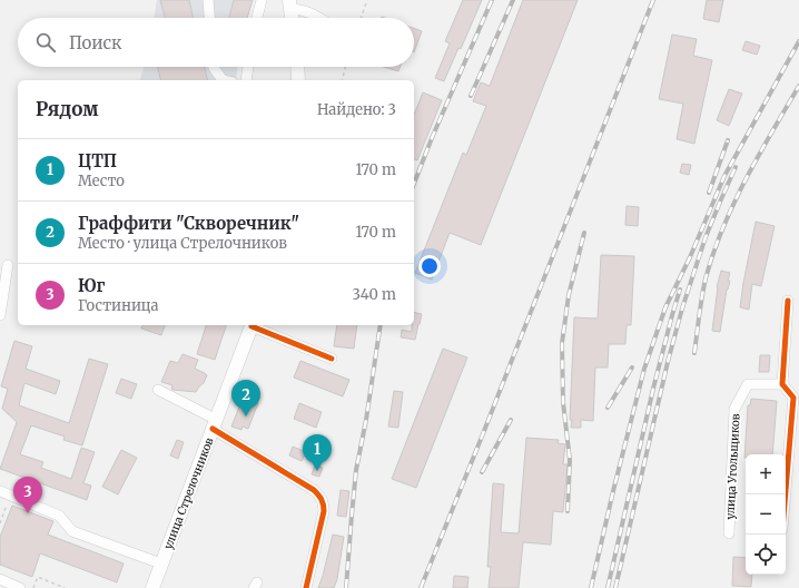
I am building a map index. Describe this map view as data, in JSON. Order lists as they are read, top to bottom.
{
  "streets": {
    "main road": ["улица Стрелочников"],
    "street": ["улица Угольщиков"]
  },
  "page": {
    "search": "Поиск",
    "heading": ["Рядом", "Найдено: 3"],
    "list": [
      {
        "mark": "1",
        "name": "ЦТП",
        "note": "Место",
        "value": "170 m"
      },
      {
        "mark": "2",
        "name": "Граффити \"Скворечник\"",
        "note": "Место · улица Стрелочников",
        "value": "170 m"
      },
      {
        "mark": "3",
        "name": "Юг",
        "note": "Гостиница",
        "value": "340 m"
      }
    ],
    "pins": ["2", "1", "3"],
    "map_buttons": ["+", "−"]
  }
}
